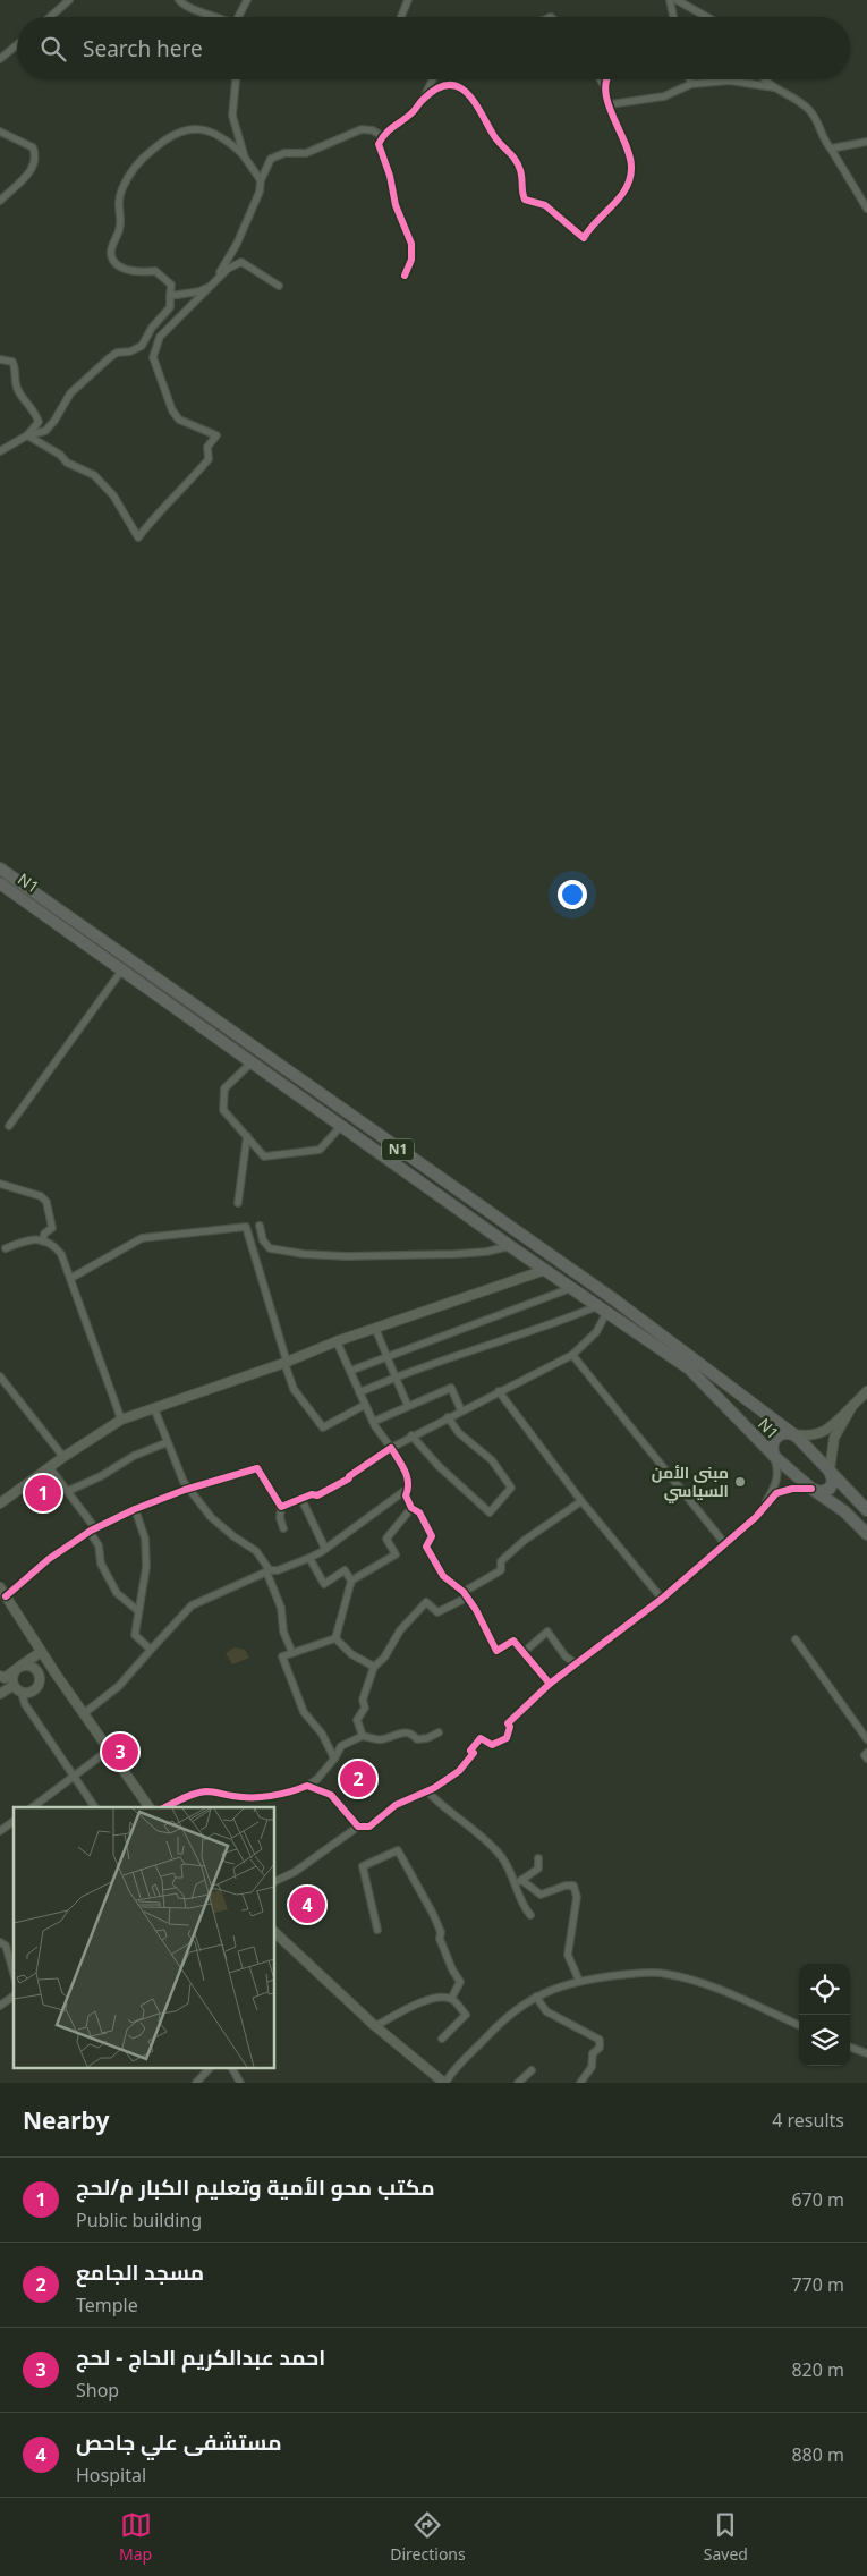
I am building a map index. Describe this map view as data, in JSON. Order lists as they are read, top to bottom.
{
  "streets": {
    "highway": ["N1"]
  },
  "places": ["مبنى الأمن السياسي"],
  "page": {
    "search": "Search here",
    "pins": [
      "1",
      "3",
      "2",
      "4"
    ],
    "heading": ["Nearby", "4 results"],
    "list": [
      {
        "mark": "1",
        "name": "مكتب محو الأمية وتعليم الكبار م/لحج",
        "note": "Public building",
        "value": "670 m"
      },
      {
        "mark": "2",
        "name": "مسجد الجامع",
        "note": "Temple",
        "value": "770 m"
      },
      {
        "mark": "3",
        "name": "احمد عبدالكريم الحاج - لحج",
        "note": "Shop",
        "value": "820 m"
      },
      {
        "mark": "4",
        "name": "مستشفى علي جاحص",
        "note": "Hospital",
        "value": "880 m"
      }
    ],
    "nav": ["Map", "Directions", "Saved"]
  }
}
